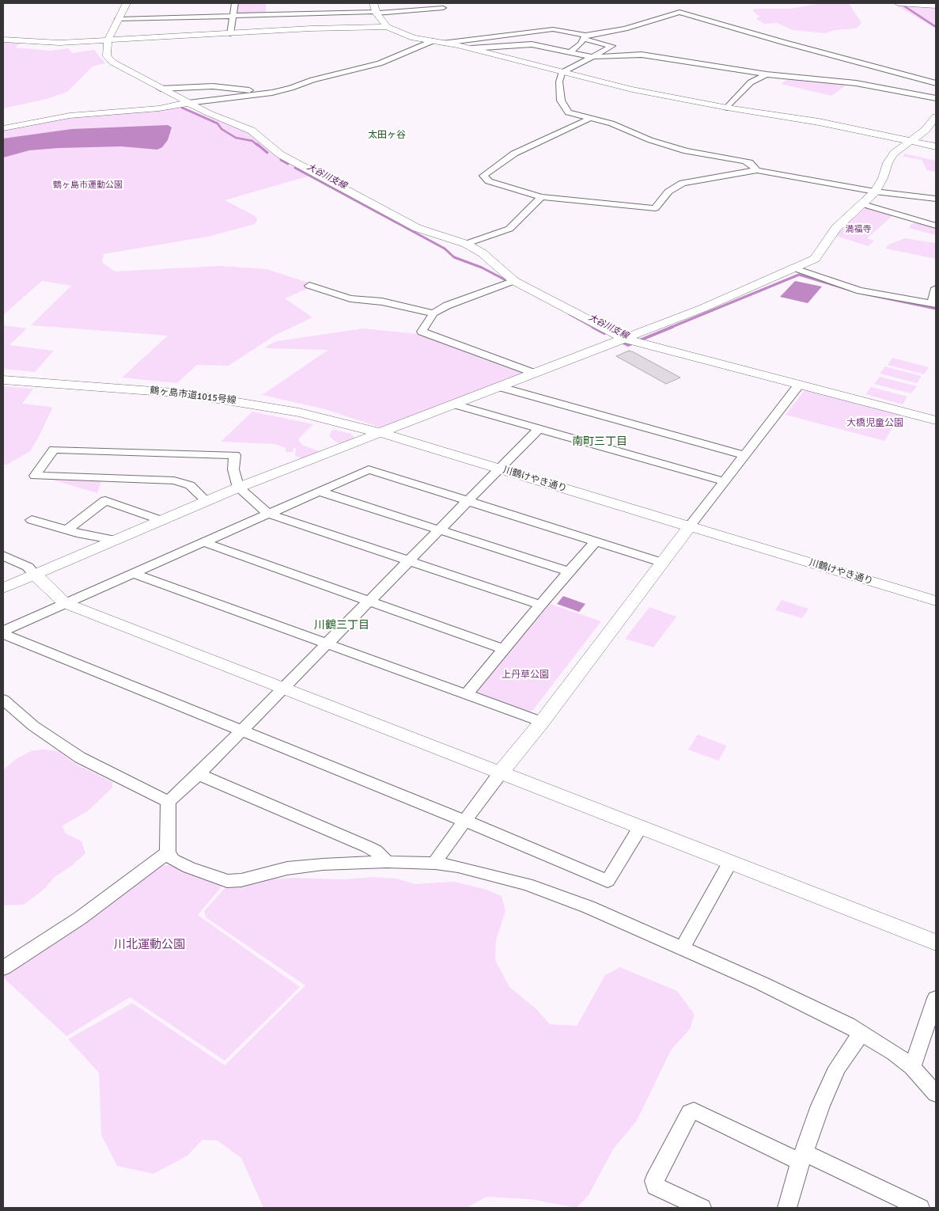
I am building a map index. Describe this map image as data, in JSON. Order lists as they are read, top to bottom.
{
  "streets": {
    "street": ["鶴ヶ島市道1015号線", "川鶴けやき通り"]
  },
  "crossings": [
    ["鶴ヶ島市道1015号線", "川鶴けやき通り"]
  ],
  "districts": ["太田ヶ谷", "南町三丁目", "川鶴三丁目"],
  "water": ["大谷川支線"],
  "parks": [
    "鶴ヶ島市運動公園",
    "満福寺",
    "大橋児童公園",
    "上丹草公園",
    "川北運動公園"
  ]
}
